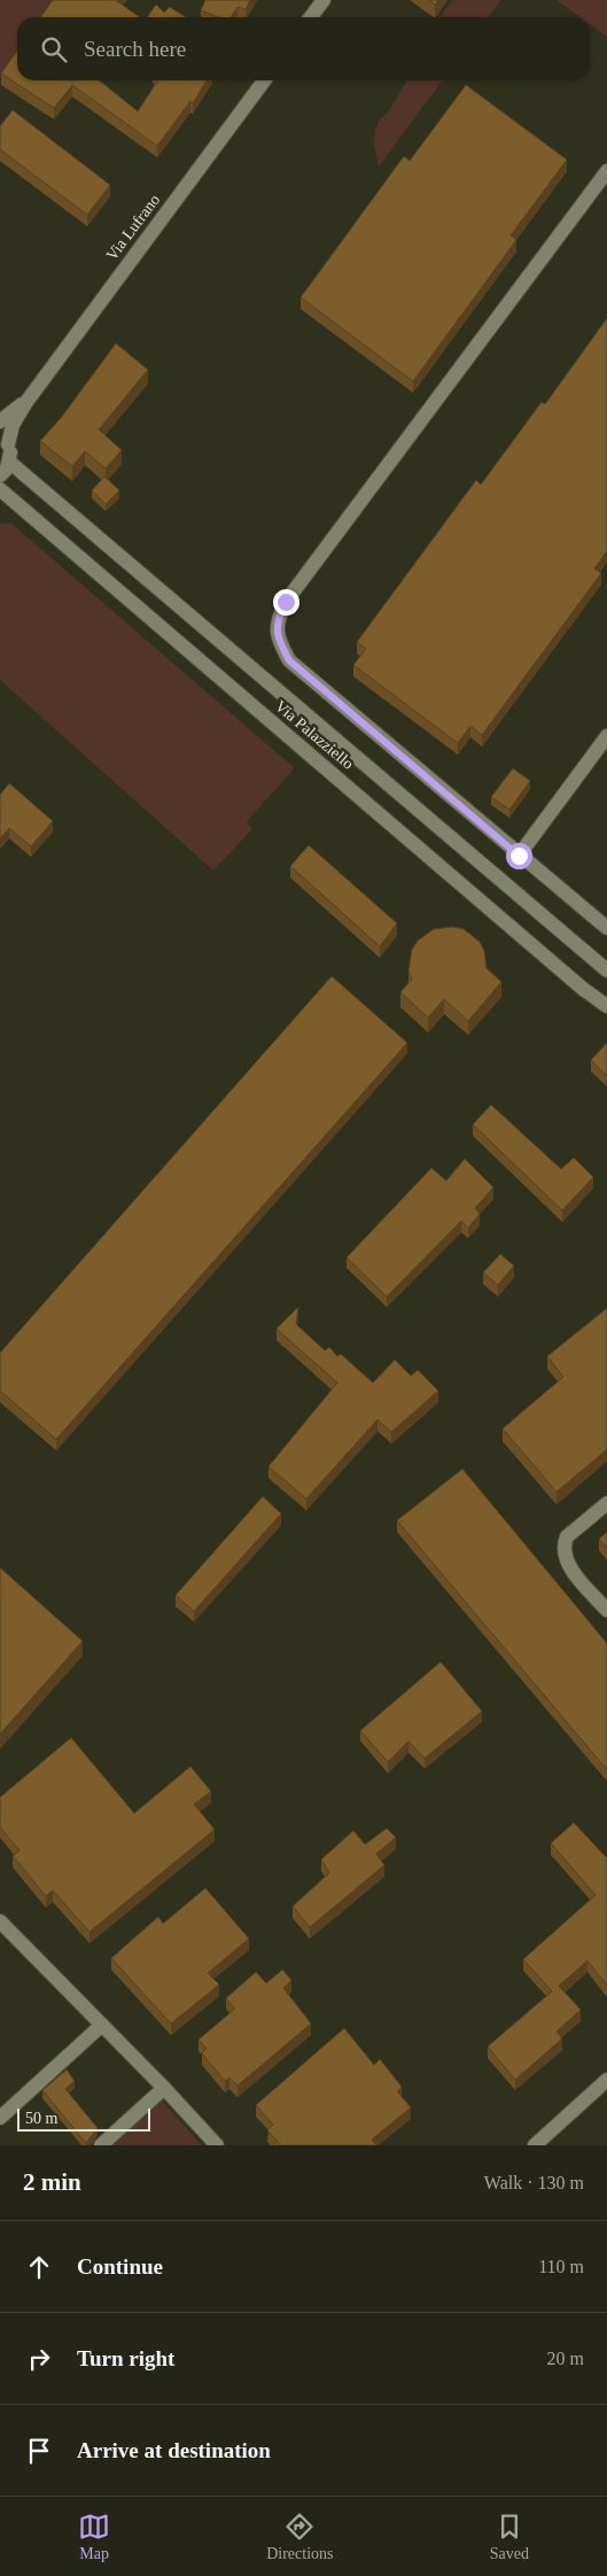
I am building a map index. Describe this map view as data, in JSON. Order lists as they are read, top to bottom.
{
  "streets": {
    "street": ["Via Lufrano", "Via Palazziello"]
  },
  "scale_bar": "50 m",
  "page": {
    "search": "Search here",
    "scale": "50 m",
    "heading": ["2 min", "Walk · 130 m"],
    "list": [
      ["Continue", "110 m"],
      ["Turn right", "20 m"],
      "Arrive at destination"
    ],
    "nav": ["Map", "Directions", "Saved"]
  }
}
